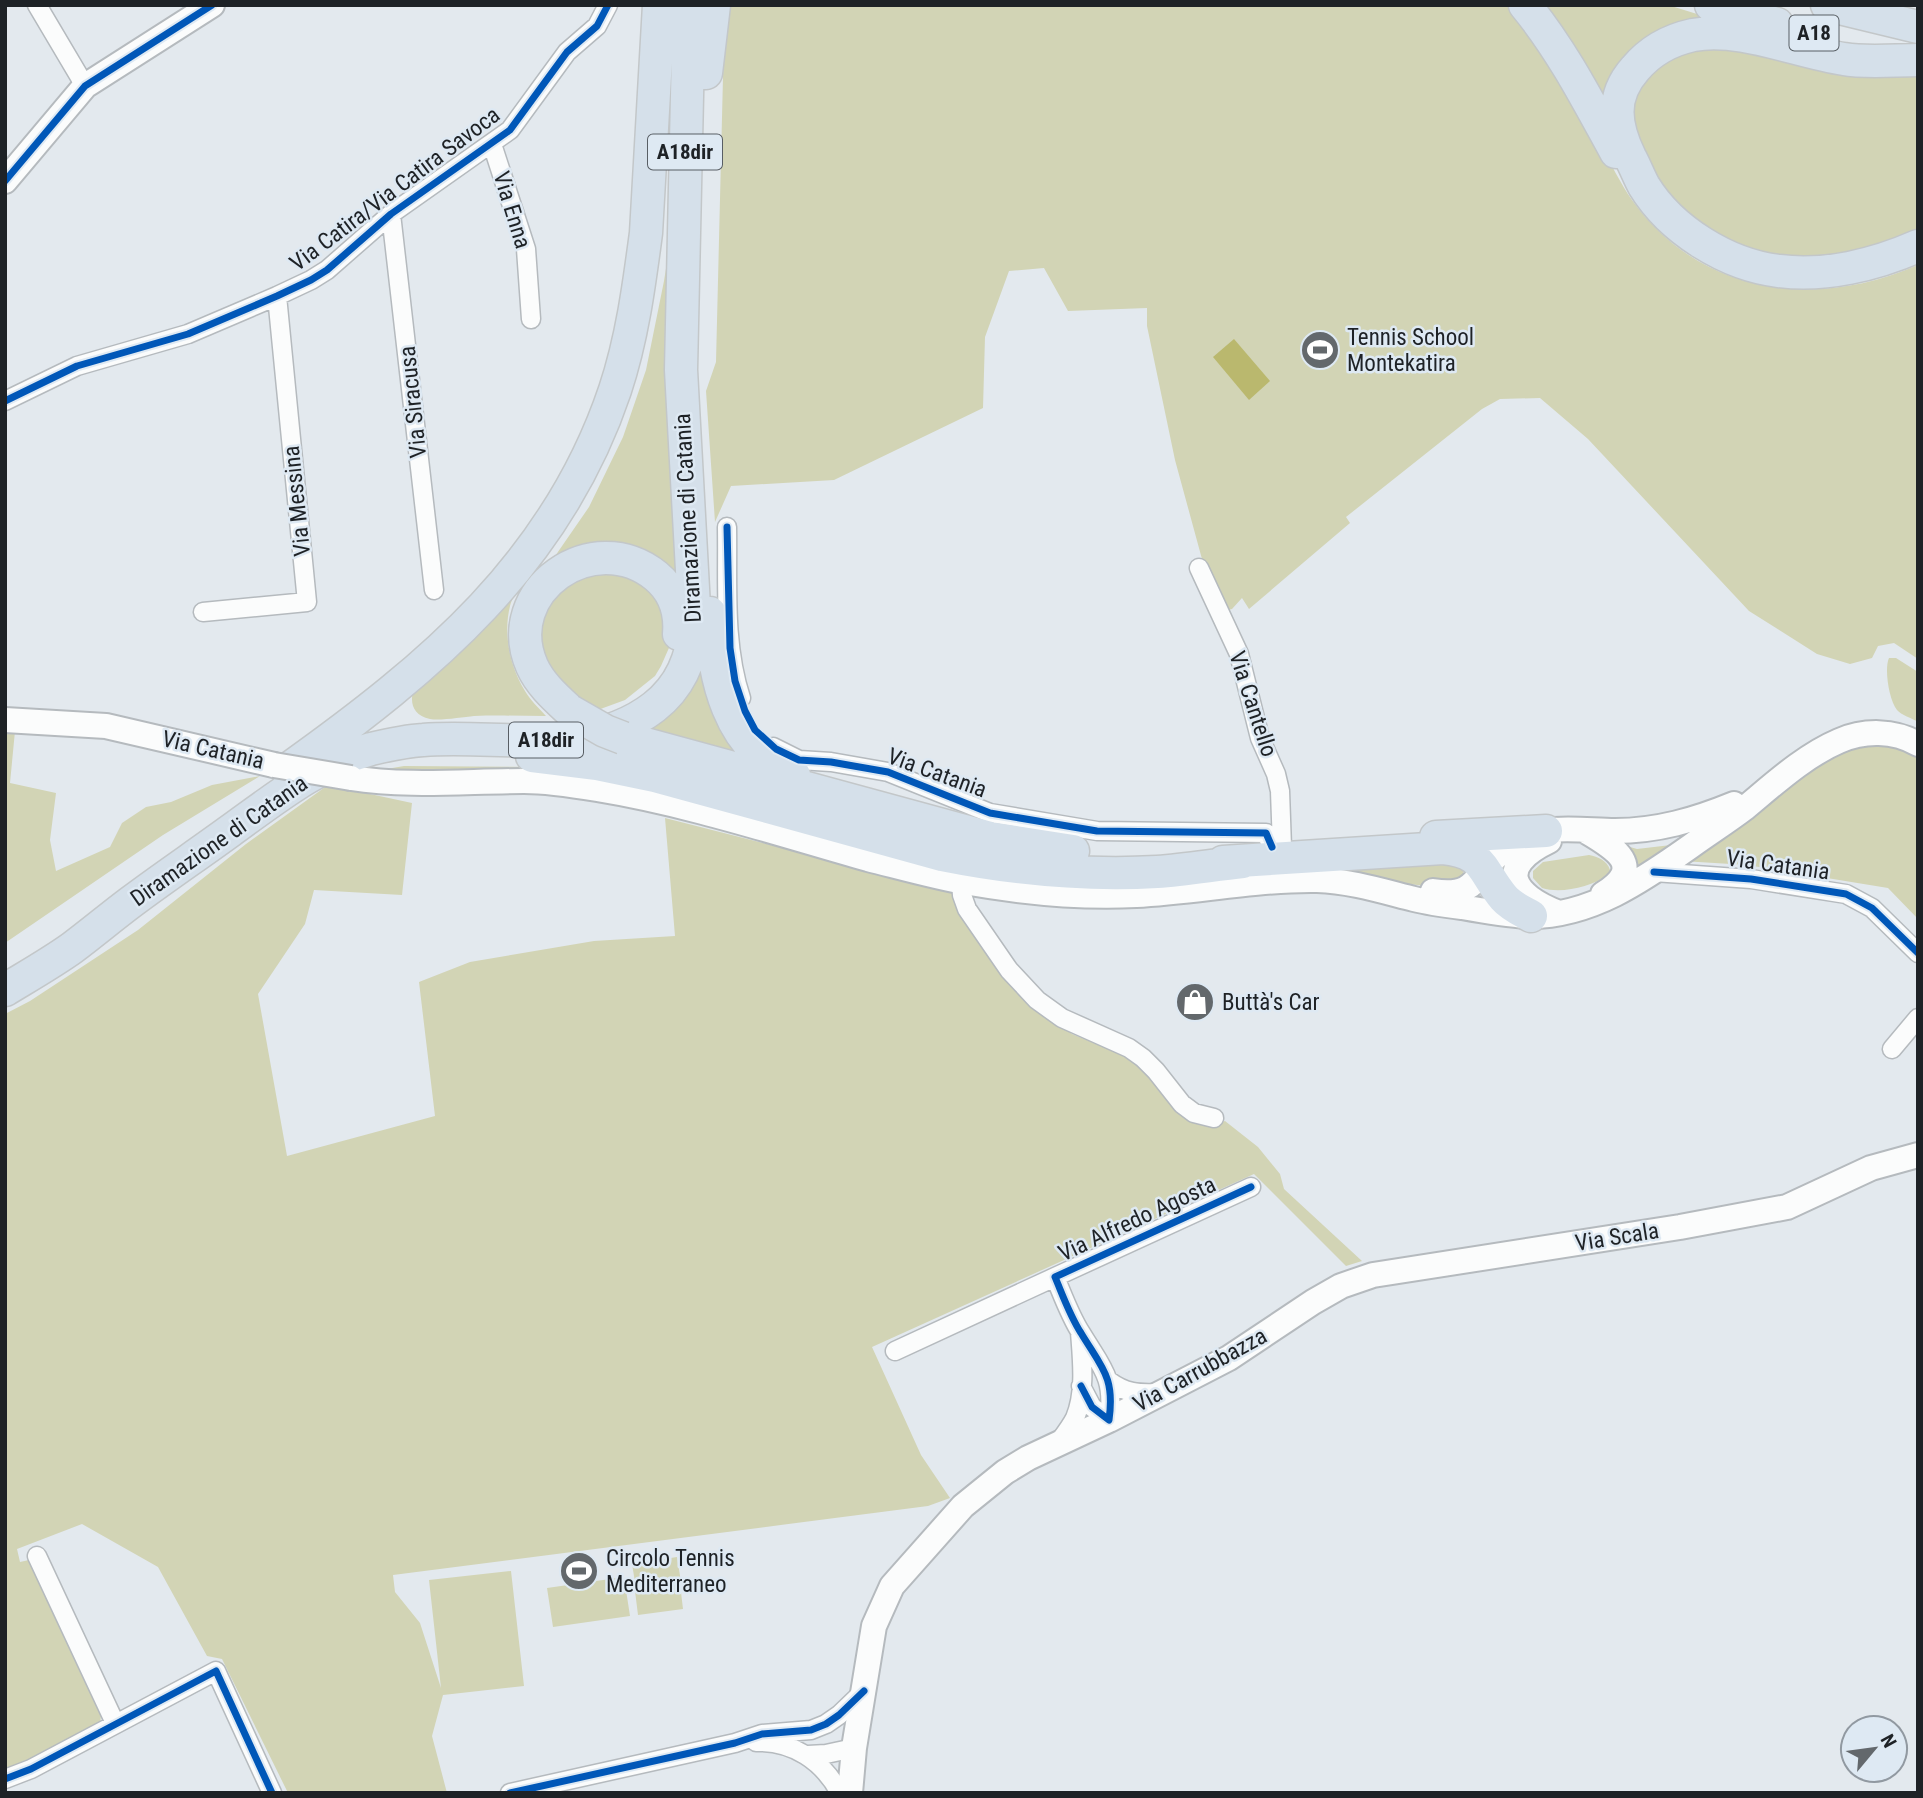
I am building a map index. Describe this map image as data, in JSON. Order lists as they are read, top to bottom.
{
  "streets": {
    "highway": ["A18", "A18dir", "Diramazione di Catania"],
    "main road": ["Via Catania", "Via Scala", "Via Carrubbazza"],
    "street": [
      "Via Catira/Via Catira Savoca",
      "Via Enna",
      "Via Siracusa",
      "Via Messina",
      "Via Cantello",
      "Via Alfredo Agosta"
    ]
  },
  "crossings": [
    ["Via Catira/Via Catira Savoca", "Via Enna"],
    ["Via Catira/Via Catira Savoca", "Via Siracusa"],
    ["Via Catira/Via Catira Savoca", "Via Messina"],
    ["Via Cantello", "Via Catania"],
    ["Via Scala", "Via Carrubbazza"]
  ],
  "places": {
    "sports": ["Tennis School Montekatira", "Circolo Tennis Mediterraneo"],
    "shop": ["Buttà's Car"]
  },
  "north": "top right"
}
